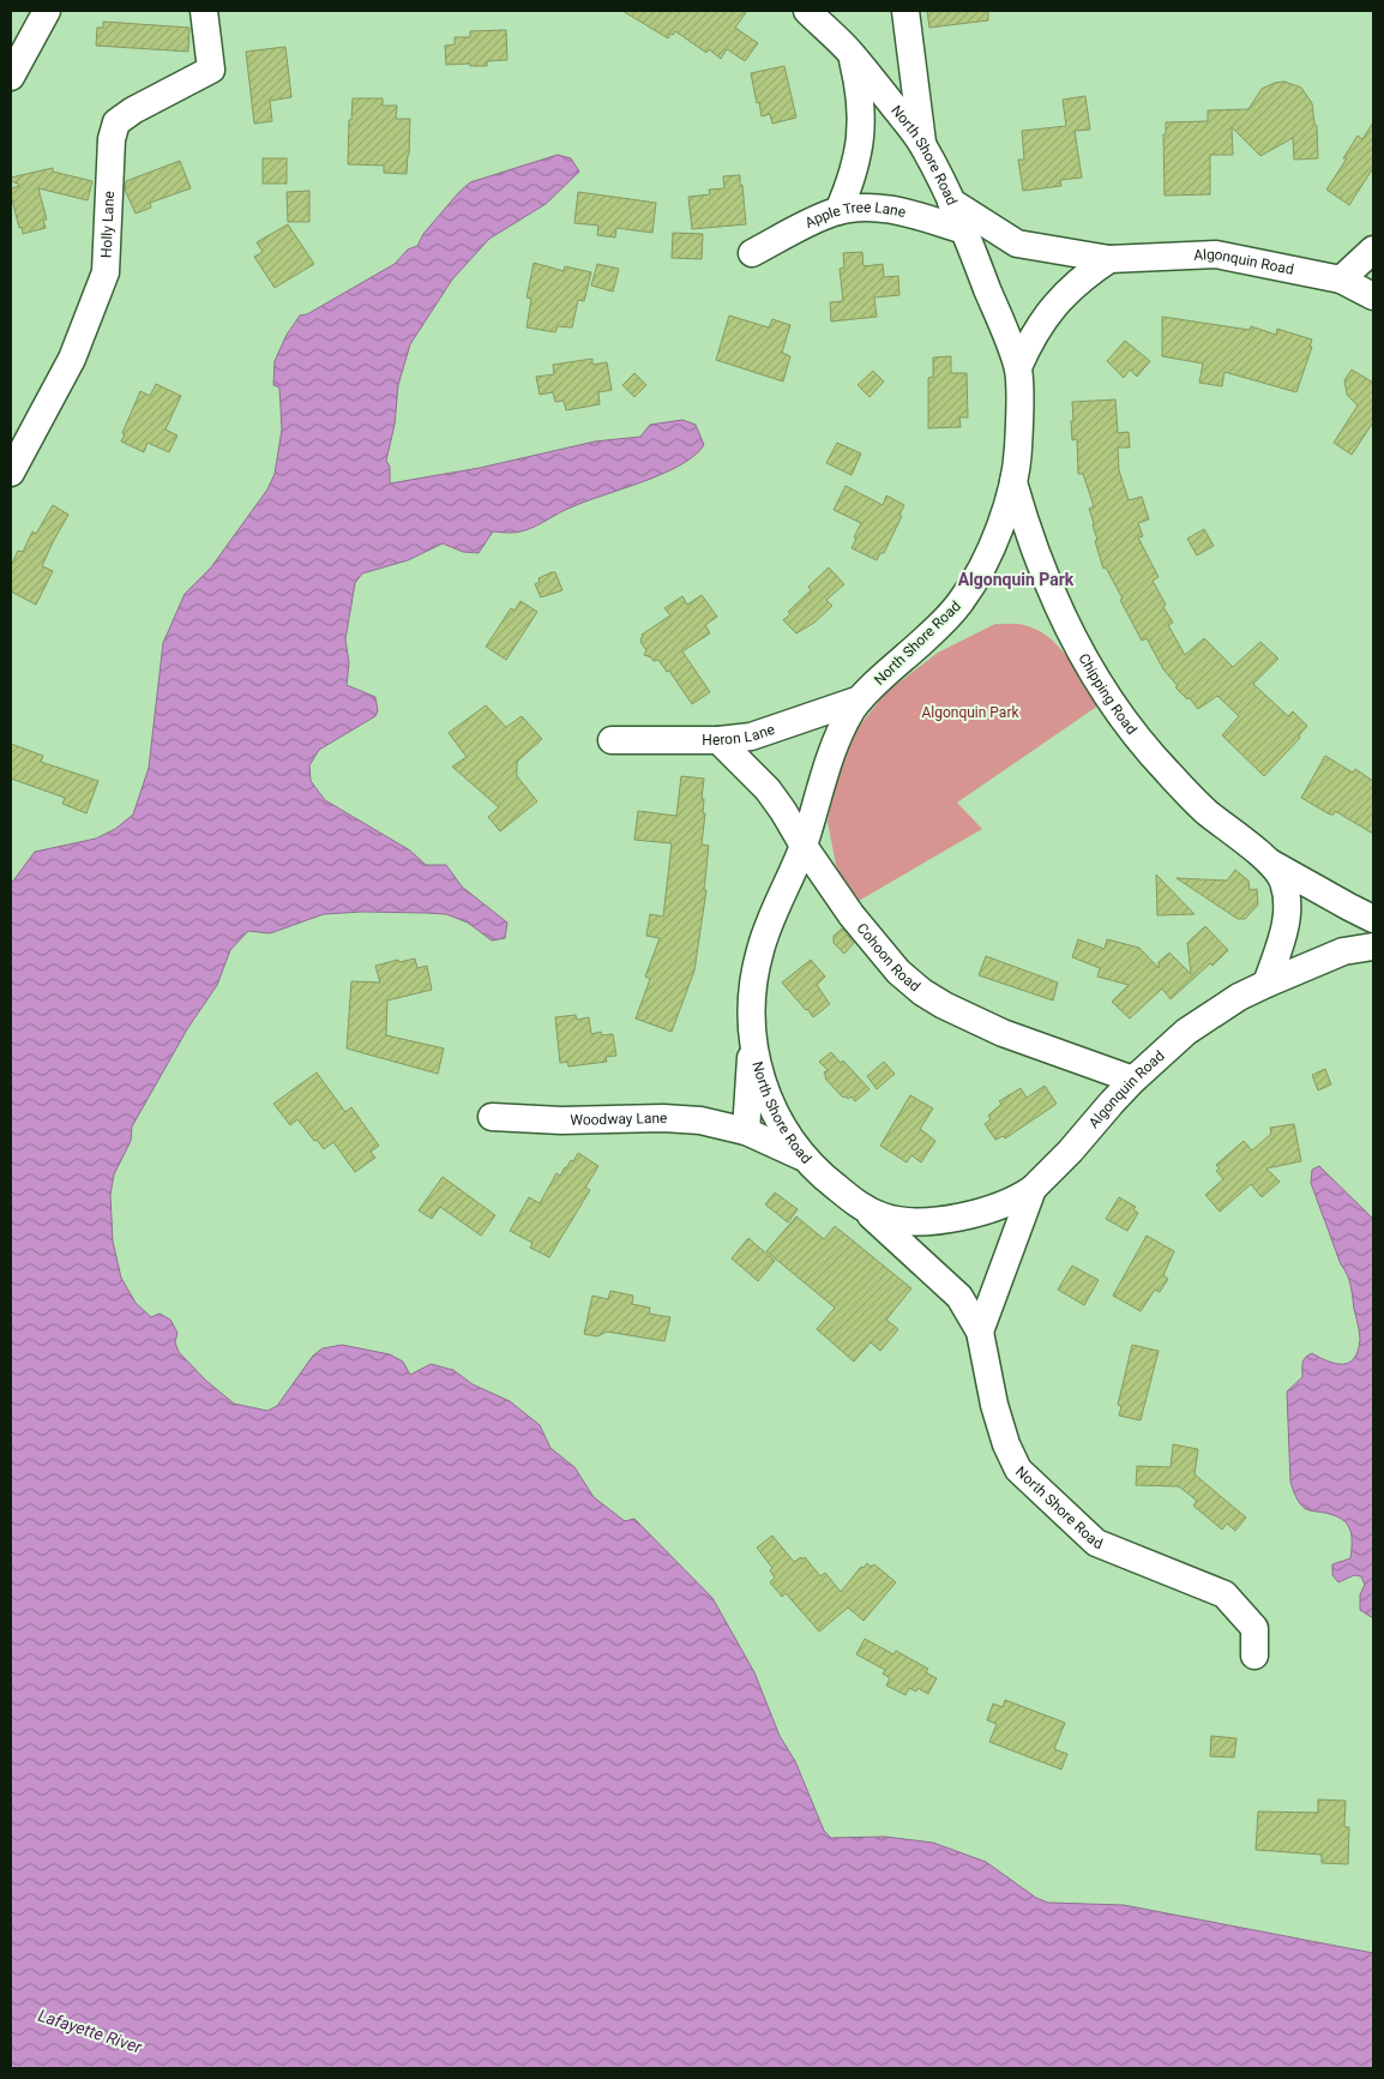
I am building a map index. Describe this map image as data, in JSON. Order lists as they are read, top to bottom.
{
  "streets": {
    "street": [
      "North Shore Road",
      "Apple Tree Lane",
      "Holly Lane",
      "Algonquin Road",
      "Chipping Road",
      "Heron Lane",
      "Cohoon Road",
      "Woodway Lane"
    ]
  },
  "crossings": [
    ["North Shore Road", "Apple Tree Lane"],
    ["North Shore Road", "Algonquin Road"],
    ["North Shore Road", "Chipping Road"],
    ["North Shore Road", "Heron Lane"],
    ["North Shore Road", "Cohoon Road"],
    ["North Shore Road", "Woodway Lane"],
    ["Algonquin Road", "Chipping Road"],
    ["Algonquin Road", "Cohoon Road"],
    ["Heron Lane", "Cohoon Road"]
  ],
  "districts": ["Algonquin Park"],
  "water": ["Lafayette River"],
  "parks": ["Algonquin Park"]
}
